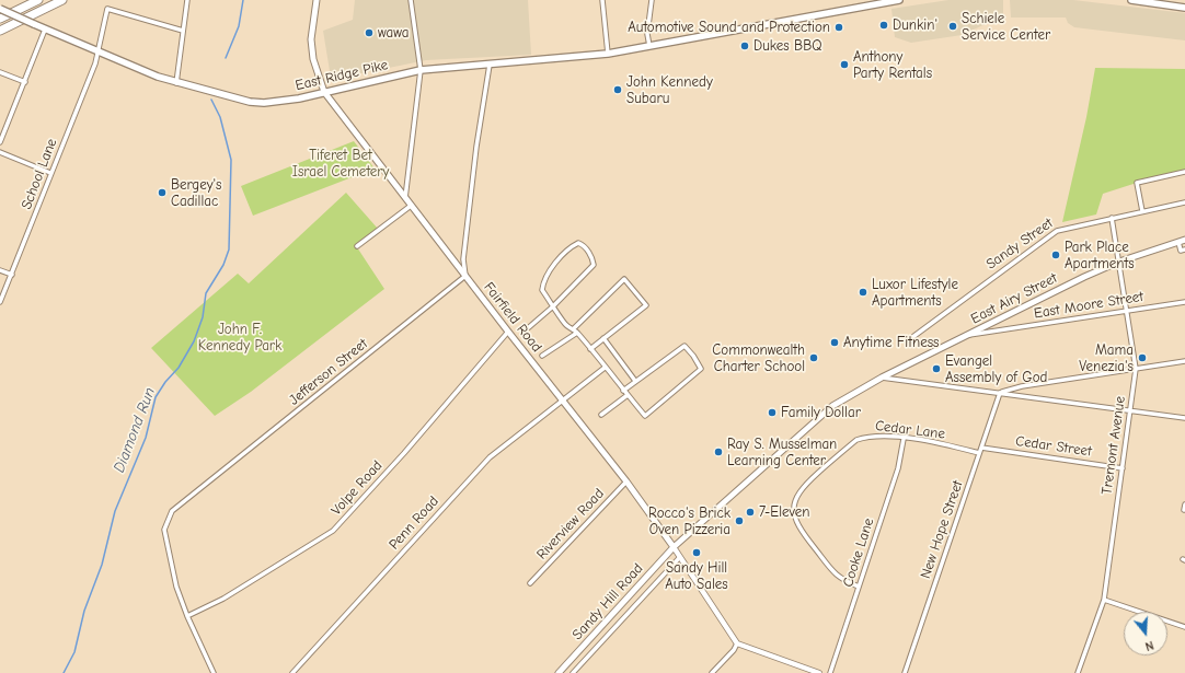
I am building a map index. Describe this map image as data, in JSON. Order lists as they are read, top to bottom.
{
  "streets": {
    "main road": [
      "East Ridge Pike",
      "East Airy Street",
      "Fairfield Road",
      "Sandy Hill Road"
    ],
    "street": [
      "School Lane",
      "Sandy Street",
      "East Moore Street",
      "Jefferson Street",
      "Cedar Lane",
      "Tremont Avenue",
      "Cedar Street",
      "Volpe Road",
      "Penn Road",
      "Riverview Road",
      "New Hope Street",
      "Cooke Lane"
    ]
  },
  "crossings": [
    ["East Ridge Pike", "School Lane"],
    ["East Ridge Pike", "Fairfield Road"],
    ["Sandy Street", "Tremont Avenue"],
    ["East Airy Street", "East Moore Street"],
    ["East Airy Street", "Tremont Avenue"],
    ["East Moore Street", "Tremont Avenue"],
    ["Fairfield Road", "Jefferson Street"],
    ["Fairfield Road", "Volpe Road"],
    ["Fairfield Road", "Penn Road"],
    ["Fairfield Road", "Riverview Road"],
    ["Fairfield Road", "Sandy Hill Road"],
    ["Jefferson Street", "Volpe Road"],
    ["Cedar Lane", "New Hope Street"],
    ["Cedar Lane", "Cooke Lane"],
    ["Tremont Avenue", "Cedar Street"],
    ["Cedar Street", "New Hope Street"]
  ],
  "water": ["Diamond Run"],
  "parks": ["Tiferet Bet Israel Cemetery", "John F. Kennedy Park"],
  "places": [
    "Dunkin'",
    "Schiele Service Center",
    "Automotive Sound and Protection",
    "wawa",
    "Dukes BBQ",
    "Anthony Party Rentals",
    "John Kennedy Subaru",
    "Bergey's Cadillac",
    "Park Place Apartments",
    "Luxor Lifestyle Apartments",
    "Anytime Fitness",
    "Commonwealth Charter School",
    "Mama Venezia's",
    "Evangel Assembly of God",
    "Family Dollar",
    "Ray S. Musselman Learning Center",
    "7-Eleven",
    "Rocco's Brick Oven Pizzeria",
    "Sandy Hill Auto Sales"
  ],
  "north": "bottom"
}
